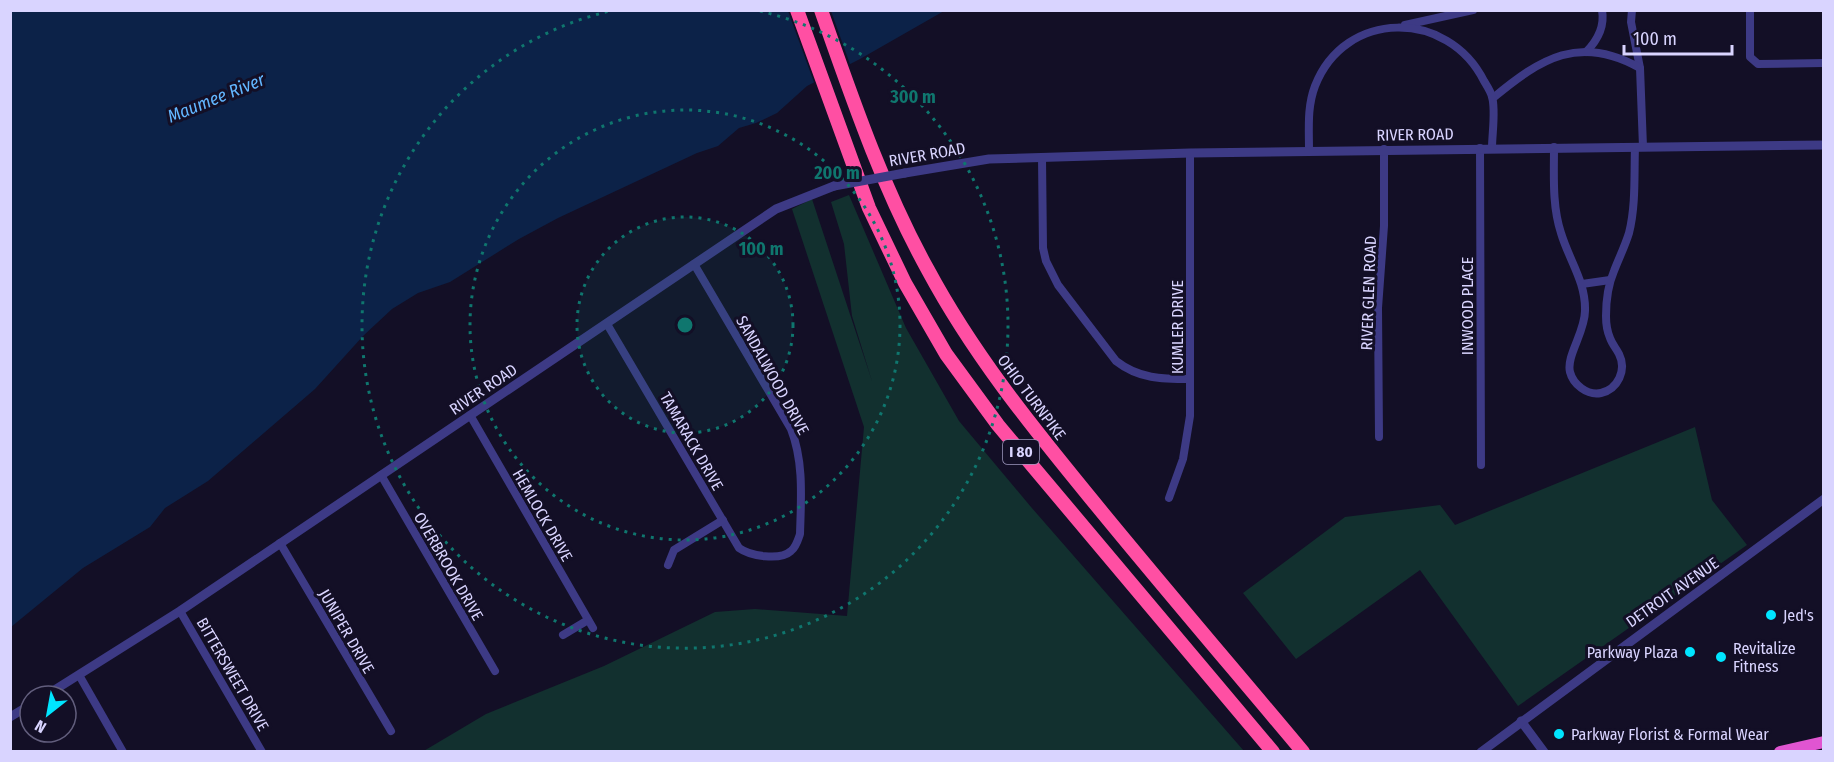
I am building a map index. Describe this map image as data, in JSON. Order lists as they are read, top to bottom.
{
  "streets": {
    "highway": ["OHIO TURNPIKE", "I 80"],
    "street": [
      "RIVER ROAD",
      "RIVER GLEN ROAD",
      "INWOOD PLACE",
      "KUMLER DRIVE",
      "SANDALWOOD DRIVE",
      "TAMARACK DRIVE",
      "HEMLOCK DRIVE",
      "OVERBROOK DRIVE",
      "DETROIT AVENUE",
      "JUNIPER DRIVE",
      "BITTERSWEET DRIVE"
    ]
  },
  "crossings": [
    ["RIVER ROAD", "RIVER GLEN ROAD"],
    ["RIVER ROAD", "INWOOD PLACE"],
    ["RIVER ROAD", "KUMLER DRIVE"],
    ["RIVER ROAD", "SANDALWOOD DRIVE"],
    ["RIVER ROAD", "TAMARACK DRIVE"],
    ["RIVER ROAD", "HEMLOCK DRIVE"],
    ["RIVER ROAD", "OVERBROOK DRIVE"],
    ["RIVER ROAD", "JUNIPER DRIVE"],
    ["RIVER ROAD", "BITTERSWEET DRIVE"],
    ["SANDALWOOD DRIVE", "TAMARACK DRIVE"]
  ],
  "water": ["Maumee River"],
  "places": [
    "Jed's",
    "Parkway Plaza",
    "Revitalize Fitness",
    "Parkway Florist & Formal Wear"
  ],
  "scale_bar": "100 m",
  "north": "bottom left",
  "rings": ["300 m", "200 m", "100 m"]
}
